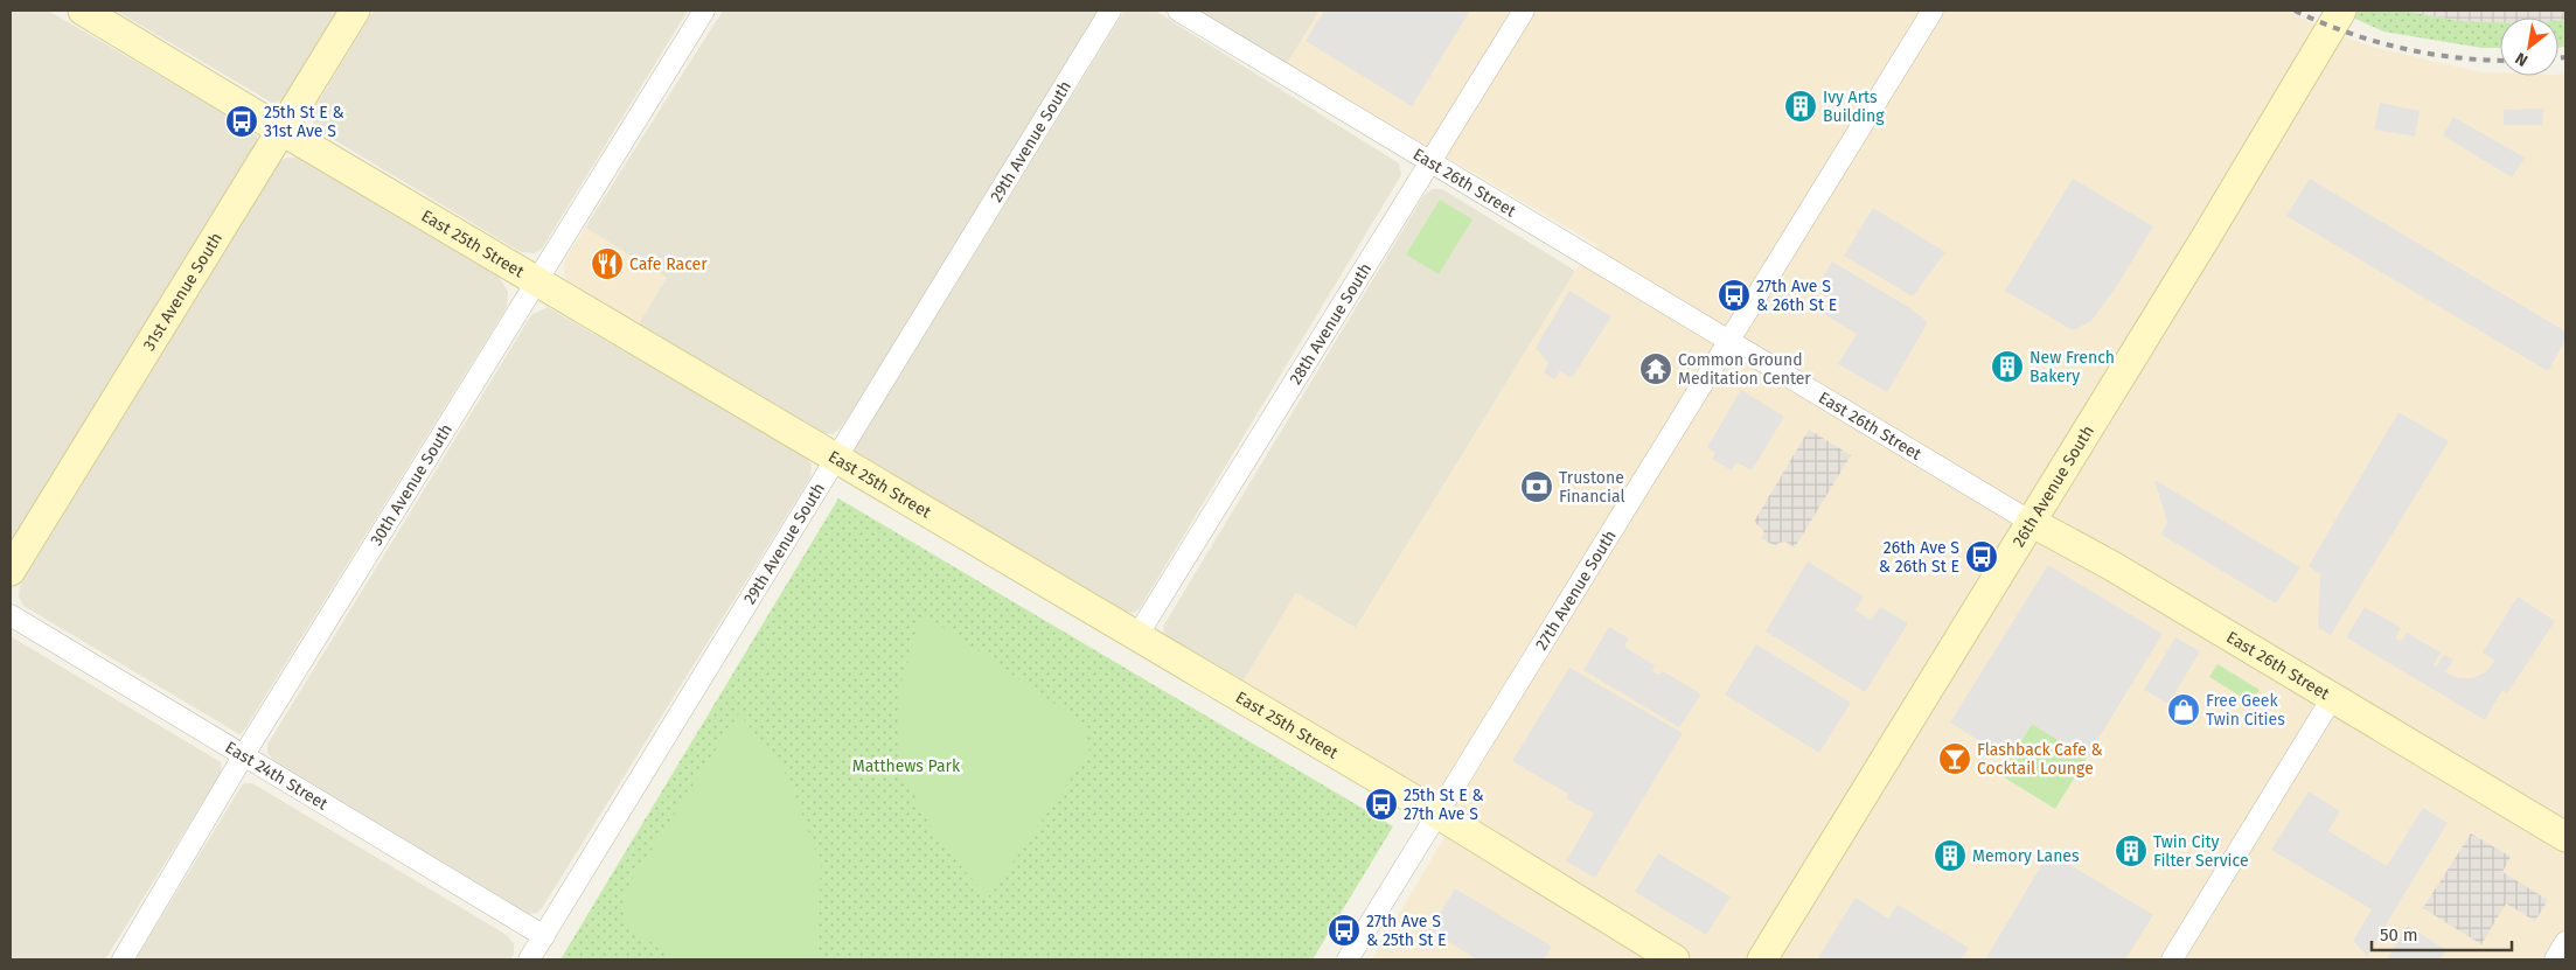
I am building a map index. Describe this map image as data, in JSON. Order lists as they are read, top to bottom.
{
  "streets": {
    "street": [
      "29th Avenue South",
      "East 26th Street",
      "East 25th Street",
      "31st Avenue South",
      "28th Avenue South",
      "30th Avenue South",
      "26th Avenue South",
      "27th Avenue South",
      "East 24th Street"
    ]
  },
  "crossings": [
    ["29th Avenue South", "East 25th Street"],
    ["29th Avenue South", "East 24th Street"],
    ["East 26th Street", "28th Avenue South"],
    ["East 26th Street", "26th Avenue South"],
    ["East 26th Street", "27th Avenue South"],
    ["East 25th Street", "31st Avenue South"],
    ["East 25th Street", "28th Avenue South"],
    ["East 25th Street", "30th Avenue South"],
    ["East 25th Street", "27th Avenue South"],
    ["30th Avenue South", "East 24th Street"]
  ],
  "parks": ["Matthews Park"],
  "places": {
    "building": [
      "Ivy Arts Building",
      "New French Bakery",
      "Twin City Filter Service",
      "Memory Lanes"
    ],
    "bus stop": [
      "25th St E & 31st Ave S",
      "27th Ave S & 26th St E",
      "26th Ave S & 26th St E",
      "25th St E & 27th Ave S",
      "27th Ave S & 25th St E"
    ],
    "restaurant": ["Cafe Racer"],
    "temple": ["Common Ground Meditation Center"],
    "bank": ["Trustone Financial"],
    "shop": ["Free Geek Twin Cities"],
    "bar": ["Flashback Cafe & Cocktail Lounge"]
  },
  "scale_bar": "50 m",
  "north": "bottom left"
}
